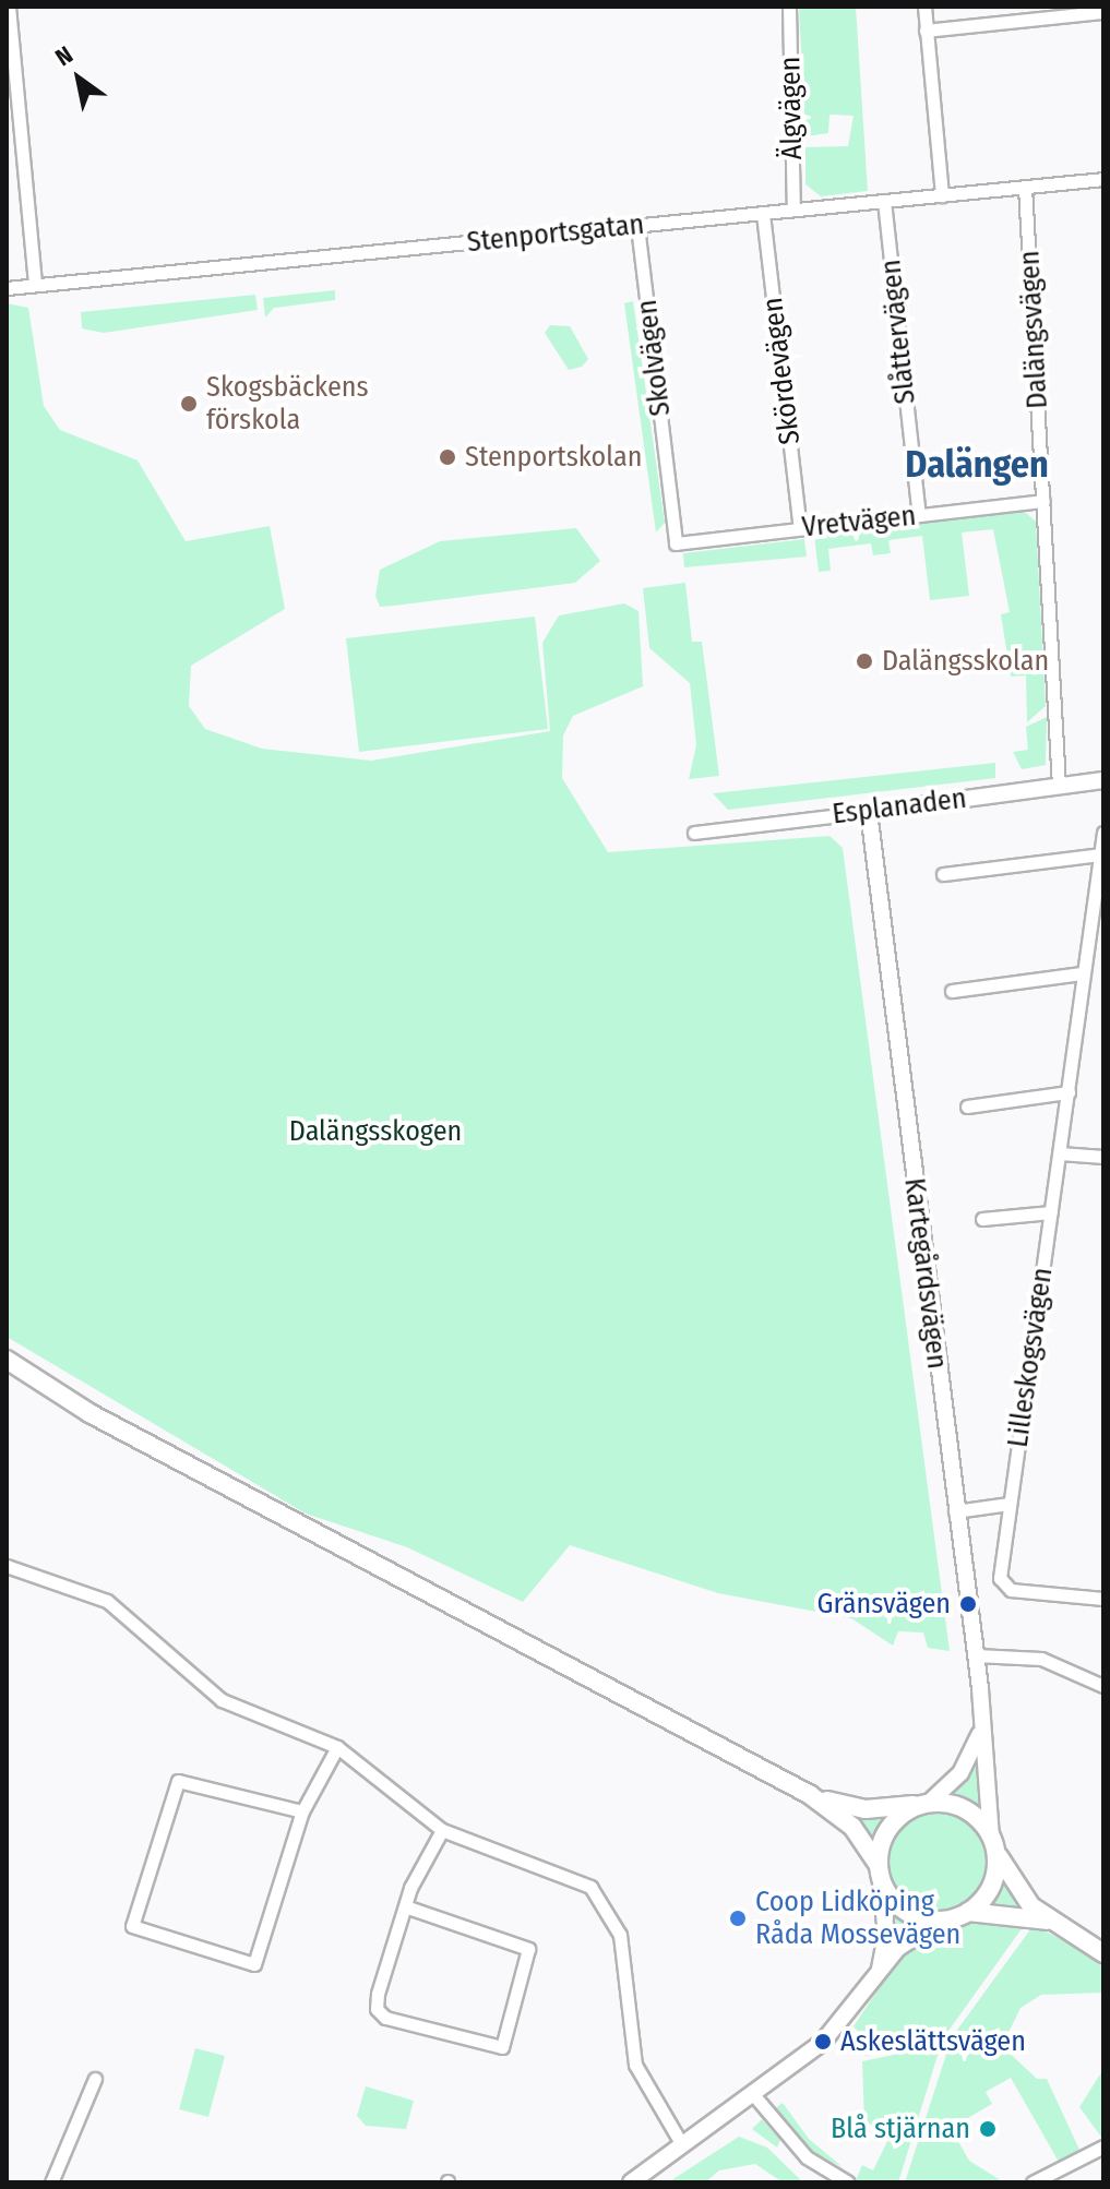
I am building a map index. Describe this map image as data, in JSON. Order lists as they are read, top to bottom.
{
  "streets": {
    "street": [
      "Älgvägen",
      "Stenportsgatan",
      "Dalängsvägen",
      "Slåttervägen",
      "Skolvägen",
      "Skördevägen",
      "Vretvägen",
      "Esplanaden",
      "Kartegårdsvägen",
      "Lilleskogsvägen"
    ]
  },
  "crossings": [
    ["Älgvägen", "Stenportsgatan"],
    ["Stenportsgatan", "Dalängsvägen"],
    ["Stenportsgatan", "Slåttervägen"],
    ["Stenportsgatan", "Skolvägen"],
    ["Stenportsgatan", "Skördevägen"],
    ["Dalängsvägen", "Vretvägen"],
    ["Dalängsvägen", "Esplanaden"],
    ["Slåttervägen", "Vretvägen"],
    ["Skolvägen", "Vretvägen"],
    ["Skördevägen", "Vretvägen"],
    ["Esplanaden", "Kartegårdsvägen"]
  ],
  "districts": ["Dalängen"],
  "parks": ["Dalängsskogen"],
  "places": [
    "Skogsbäckens förskola",
    "Stenportskolan",
    "Dalängsskolan",
    "Gränsvägen",
    "Coop Lidköping Råda Mossevägen",
    "Askeslättsvägen",
    "Blå stjärnan"
  ],
  "north": "top left"
}
